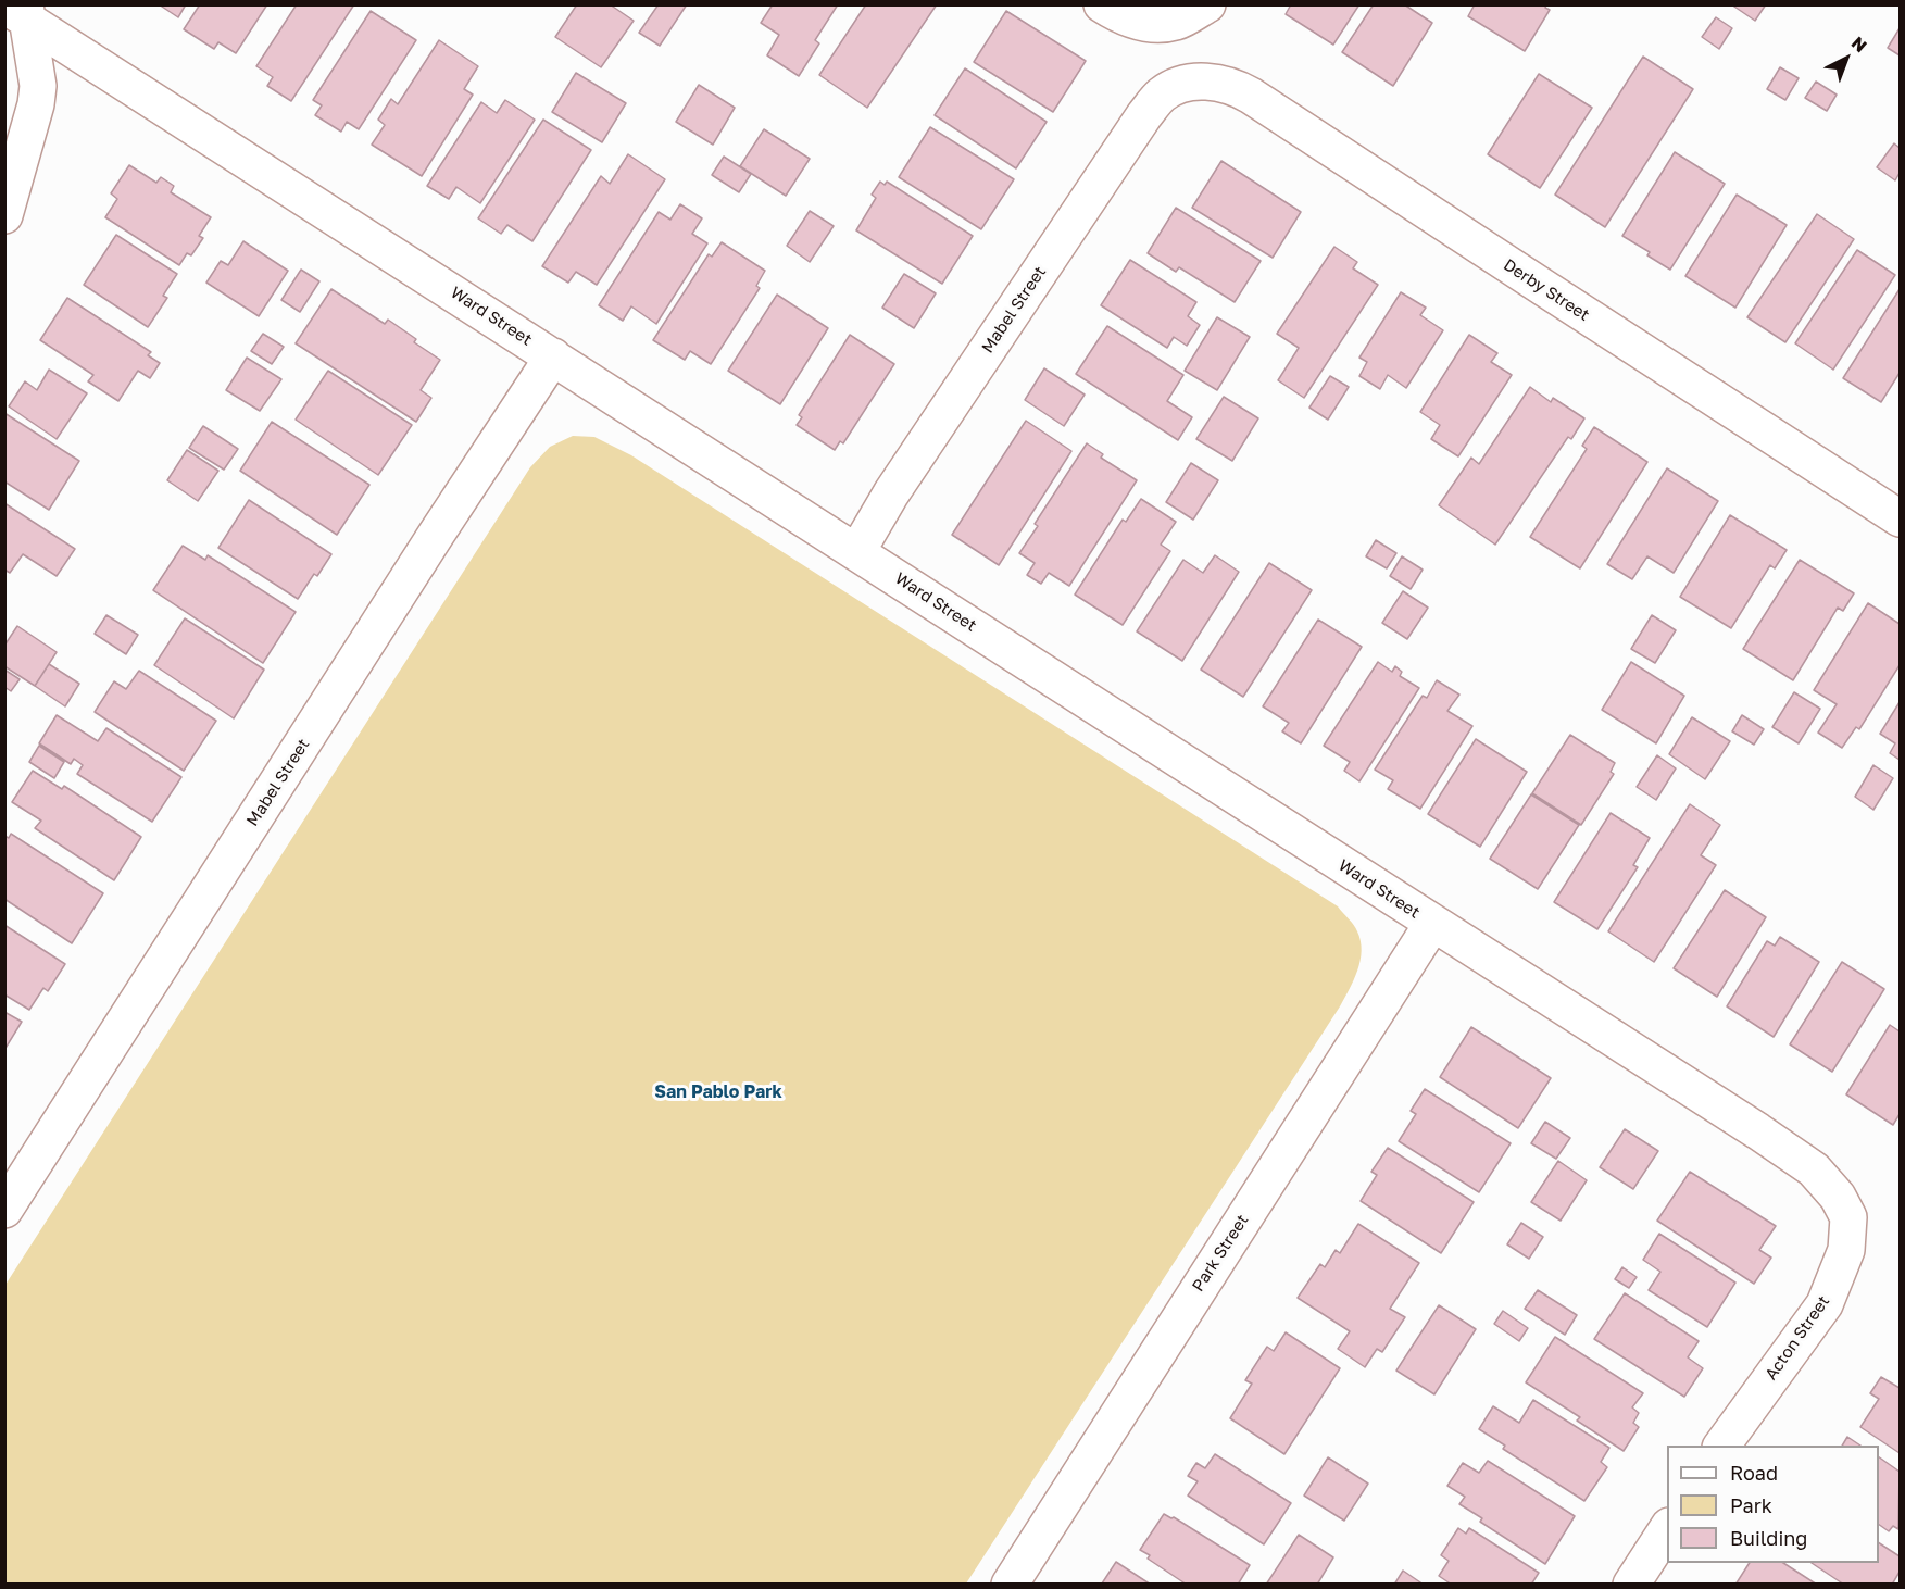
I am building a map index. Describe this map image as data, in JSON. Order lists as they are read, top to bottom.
{
  "streets": {
    "street": [
      "Derby Street",
      "Mabel Street",
      "Ward Street",
      "Park Street",
      "Acton Street"
    ]
  },
  "crossings": [
    ["Derby Street", "Mabel Street"],
    ["Mabel Street", "Ward Street"],
    ["Ward Street", "Park Street"],
    ["Ward Street", "Acton Street"]
  ],
  "districts": ["San Pablo Park"],
  "legend": ["Road", "Park", "Building"],
  "north": "top right"
}
